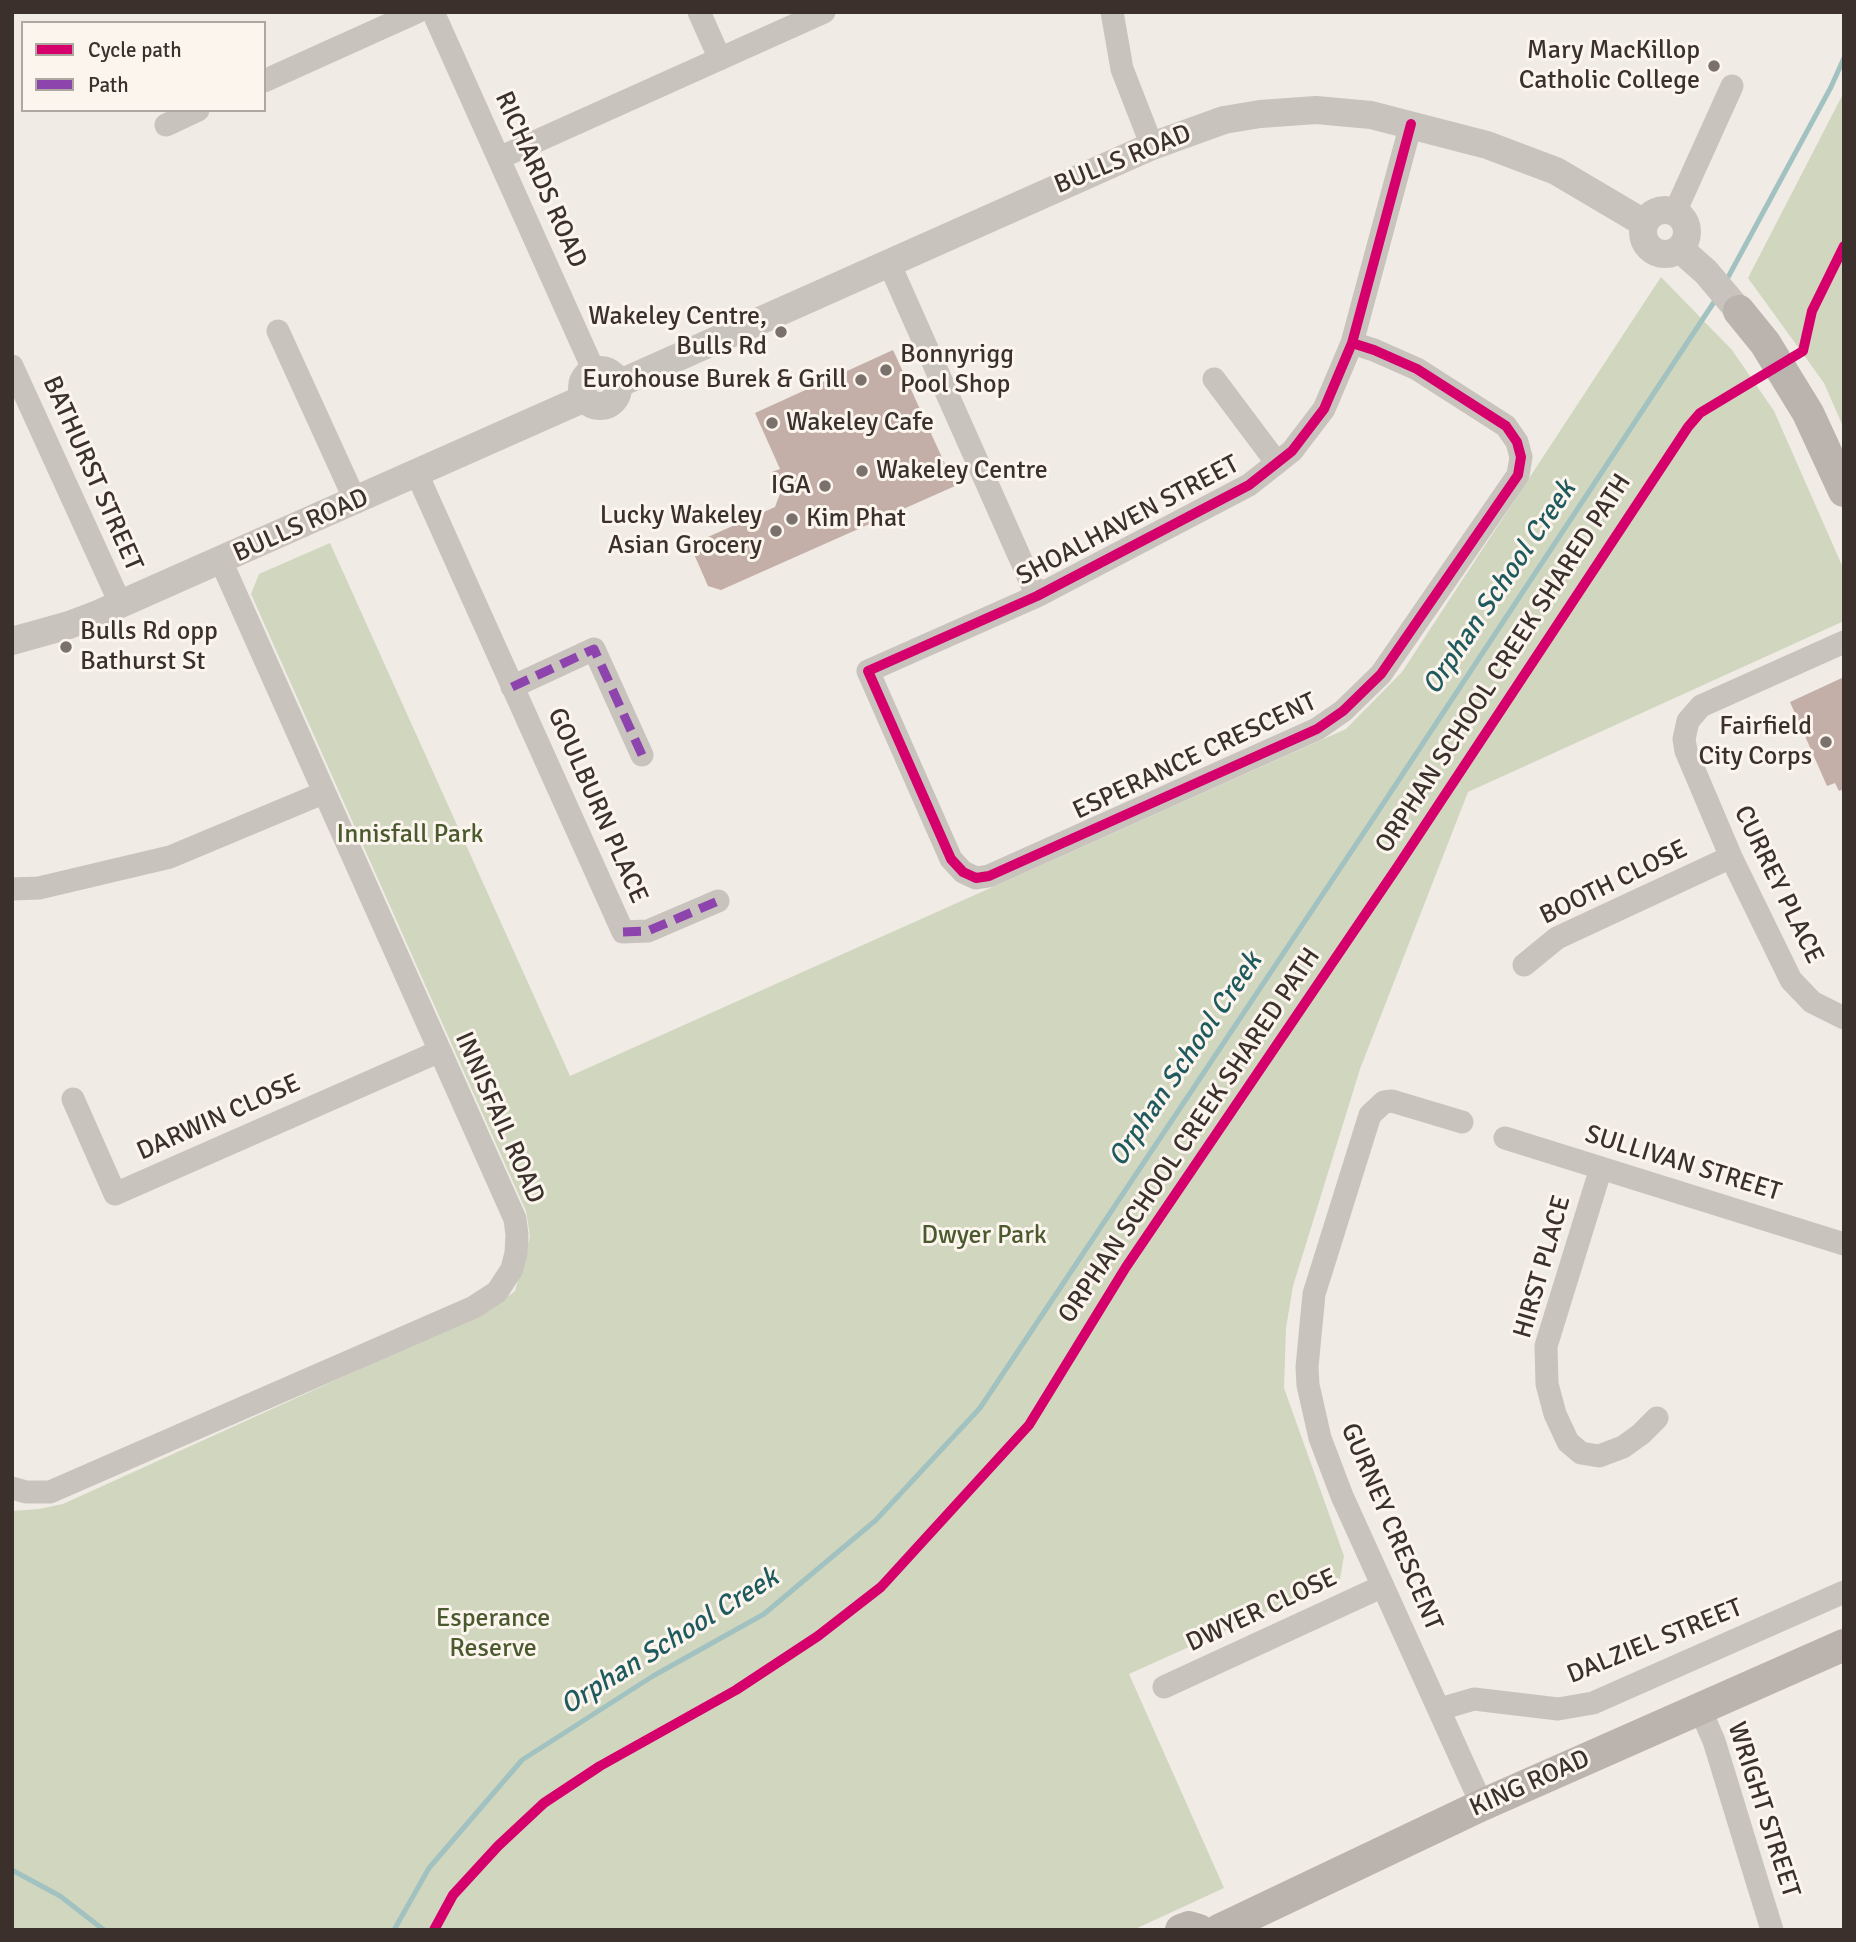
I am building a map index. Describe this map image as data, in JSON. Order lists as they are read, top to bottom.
{
  "streets": {
    "main road": ["KING ROAD"],
    "street": [
      "BULLS ROAD",
      "RICHARDS ROAD",
      "BATHURST STREET",
      "SHOALHAVEN STREET",
      "ESPERANCE CRESCENT",
      "GOULBURN PLACE",
      "BOOTH CLOSE",
      "CURREY PLACE",
      "DARWIN CLOSE",
      "INNISFAIL ROAD",
      "SULLIVAN STREET",
      "HIRST PLACE",
      "GURNEY CRESCENT",
      "DWYER CLOSE",
      "DALZIEL STREET",
      "WRIGHT STREET"
    ],
    "cycle path": ["ORPHAN SCHOOL CREEK SHARED PATH"]
  },
  "crossings": [
    ["BULLS ROAD", "RICHARDS ROAD"],
    ["BULLS ROAD", "BATHURST STREET"],
    ["BULLS ROAD", "SHOALHAVEN STREET"],
    ["BULLS ROAD", "GOULBURN PLACE"],
    ["BULLS ROAD", "INNISFAIL ROAD"],
    ["SHOALHAVEN STREET", "ESPERANCE CRESCENT"],
    ["BOOTH CLOSE", "CURREY PLACE"],
    ["DARWIN CLOSE", "INNISFAIL ROAD"],
    ["SULLIVAN STREET", "HIRST PLACE"],
    ["GURNEY CRESCENT", "DWYER CLOSE"],
    ["GURNEY CRESCENT", "DALZIEL STREET"],
    ["GURNEY CRESCENT", "KING ROAD"],
    ["KING ROAD", "WRIGHT STREET"]
  ],
  "water": ["Orphan School Creek"],
  "parks": ["Innisfall Park", "Dwyer Park", "Esperance Reserve"],
  "places": [
    "Mary MacKillop Catholic College",
    "Wakeley Centre, Bulls Rd",
    "Bonnyrigg Pool Shop",
    "Eurohouse Burek & Grill",
    "Wakeley Cafe",
    "Wakeley Centre",
    "IGA",
    "Kim Phat",
    "Lucky Wakeley Asian Grocery",
    "Bulls Rd opp Bathurst St",
    "Fairfield City Corps"
  ],
  "legend": ["Cycle path", "Path"]
}
